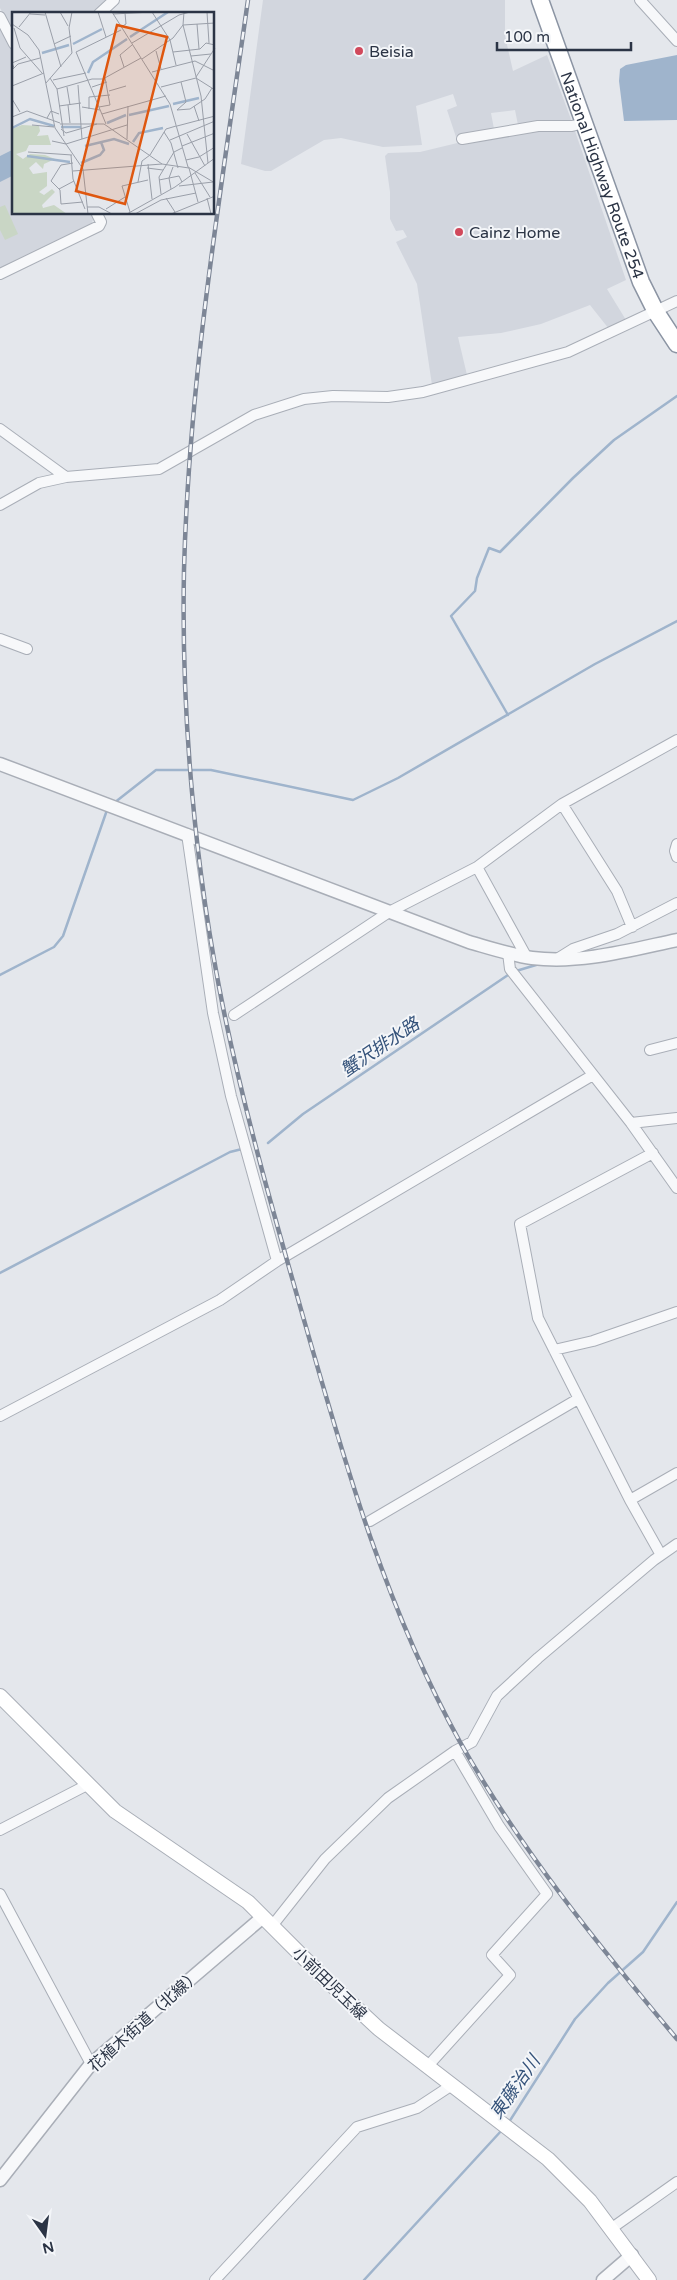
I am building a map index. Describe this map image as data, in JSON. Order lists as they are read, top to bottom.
{
  "streets": {
    "highway": ["National Highway Route 254"],
    "main road": ["小前田児玉線"],
    "street": ["花植木街道（北線）"]
  },
  "crossings": [
    ["小前田児玉線", "花植木街道（北線）"]
  ],
  "water": ["蟹沢排水路", "東藤治川"],
  "places": ["Beisia", "Cainz Home"],
  "scale_bar": "100 m",
  "north": "bottom"
}
